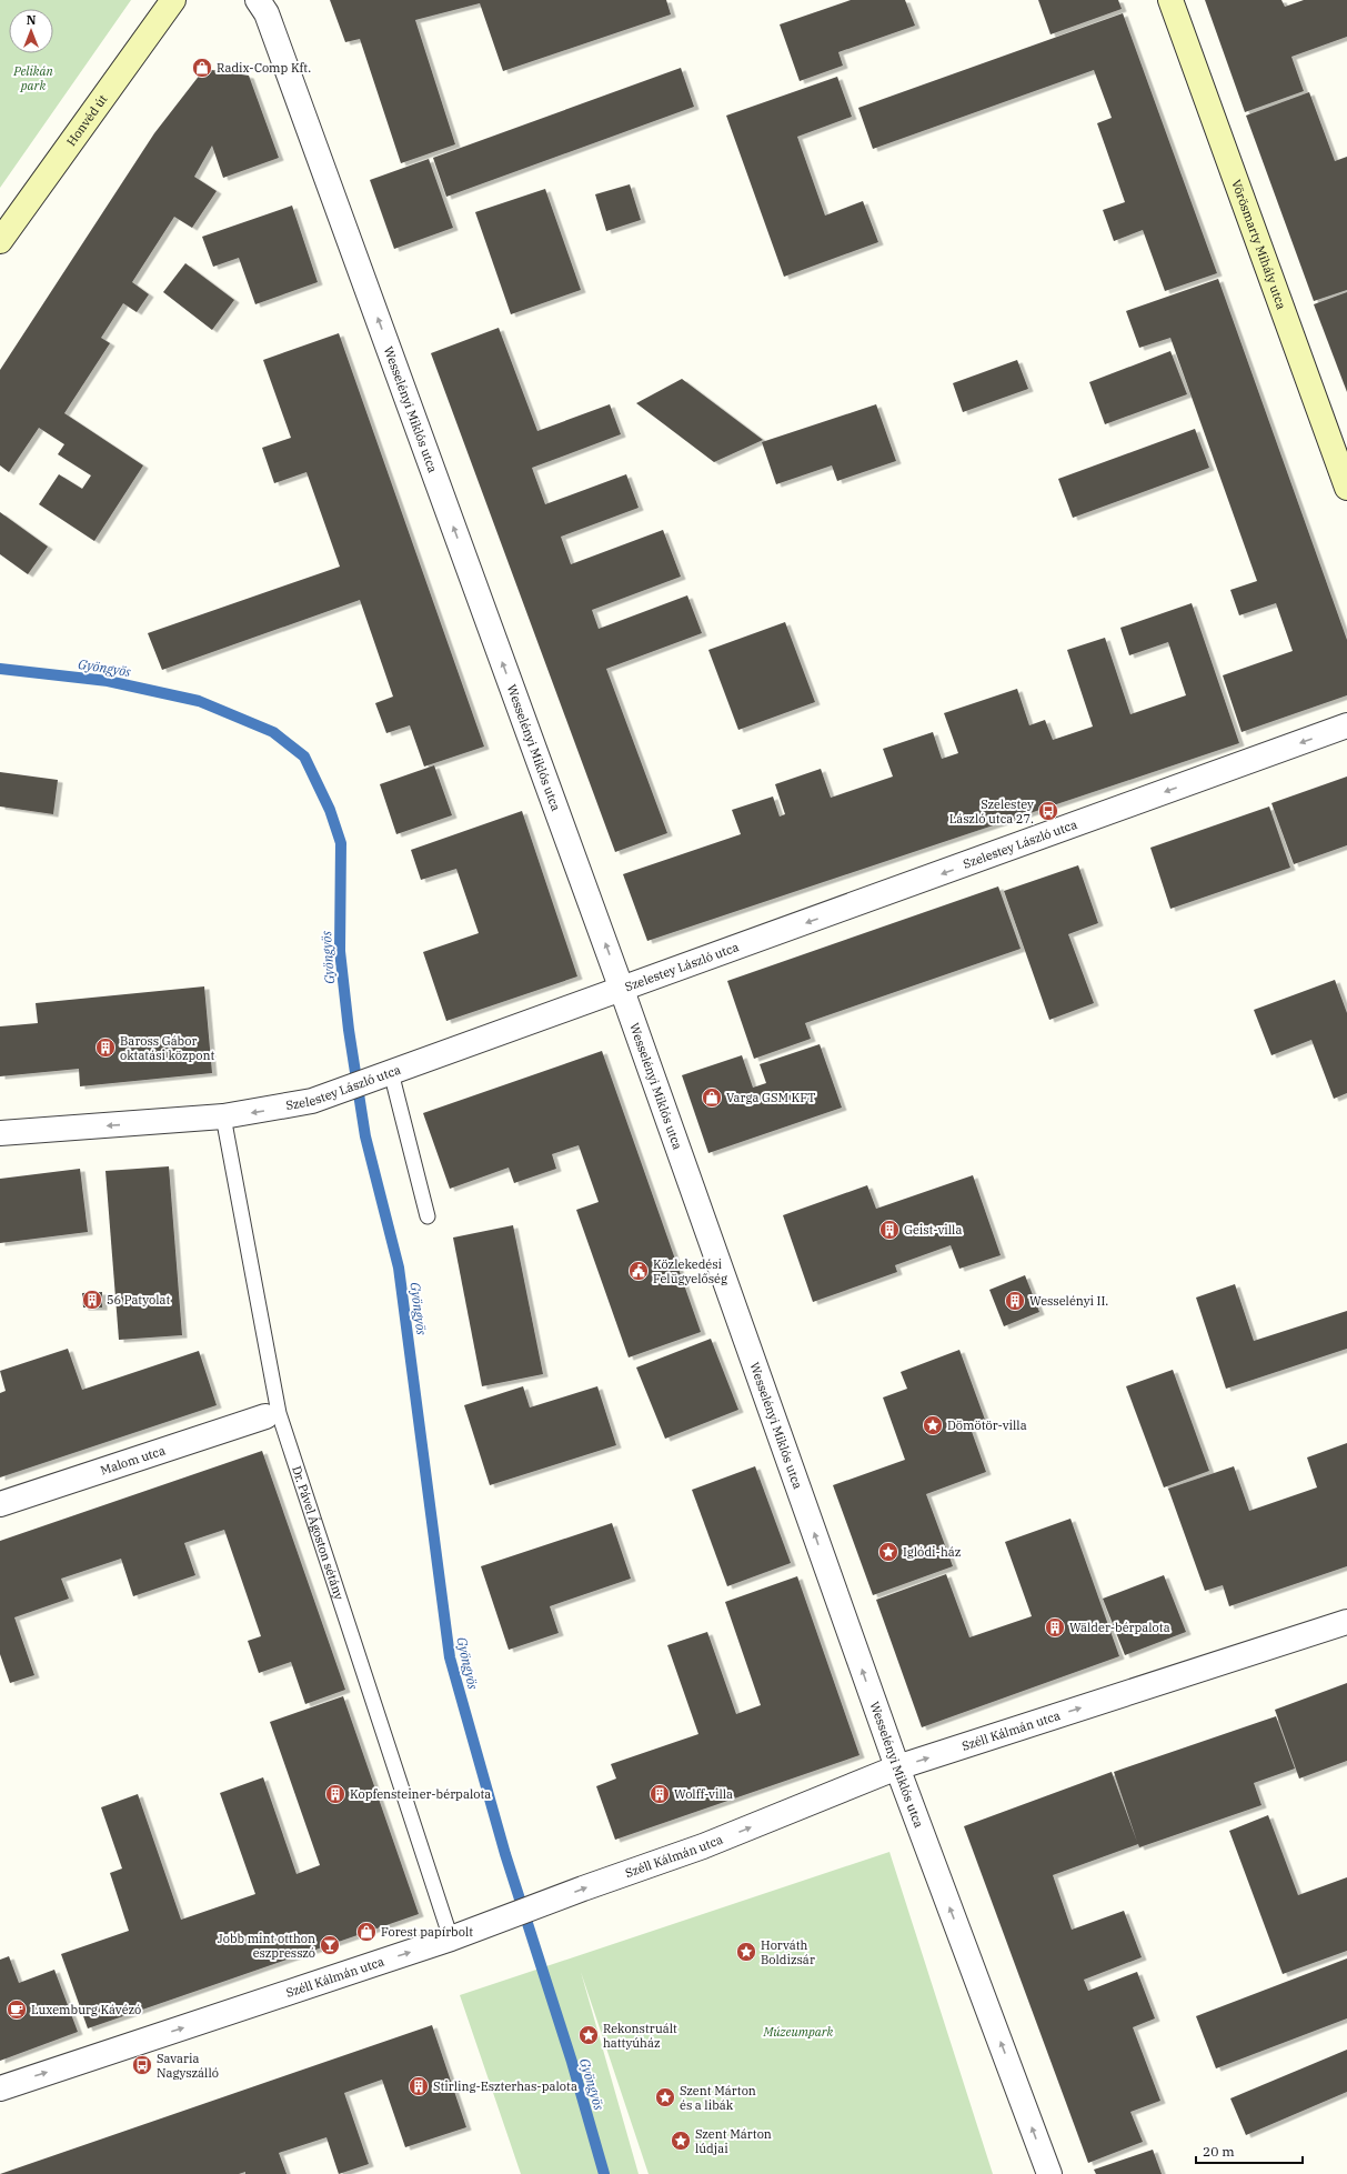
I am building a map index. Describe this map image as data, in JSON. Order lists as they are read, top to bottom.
{
  "streets": {
    "street": [
      "Honvéd út",
      "Vörösmarty Mihály utca",
      "Wesselényi Miklós utca",
      "Szelestey László utca",
      "Malom utca",
      "Széll Kálmán utca"
    ],
    "lane": ["Dr. Pável Ágoston sétány"]
  },
  "crossings": [
    ["Wesselényi Miklós utca", "Szelestey László utca"],
    ["Wesselényi Miklós utca", "Széll Kálmán utca"],
    ["Szelestey László utca", "Dr. Pável Ágoston sétány"],
    ["Dr. Pável Ágoston sétány", "Széll Kálmán utca"]
  ],
  "one_way": ["Wesselényi Miklós utca", "Szelestey László utca", "Széll Kálmán utca"],
  "water": ["Gyöngyös"],
  "parks": ["Pelikán park", "Múzeumpark"],
  "places": {
    "shop": ["Radix-Comp Kft.", "Varga GSM KFT", "Forest papírbolt"],
    "bus stop": ["Szelestey László utca 27.", "Savaria Nagyszálló"],
    "building": [
      "Baross Gábor oktatási központ",
      "Geist-villa",
      "56 Patyolat",
      "Wesselényi II.",
      "Wälder-bérpalota",
      "Kopfensteiner-bérpalota",
      "Wolff-villa",
      "Stirling-Eszterhas-palota"
    ],
    "public building": ["Közlekedési Felügyelőség"],
    "place": [
      "Dömötör-villa",
      "Iglódi-ház",
      "Horváth Boldizsár",
      "Rekonstruált hattyúház",
      "Szent Márton és a libák",
      "Szent Márton lúdjai"
    ],
    "bar": ["Jobb mint otthon eszpresszó"],
    "cafe": ["Luxemburg Kávézó"]
  },
  "scale_bar": "20 m",
  "north": "top"
}
